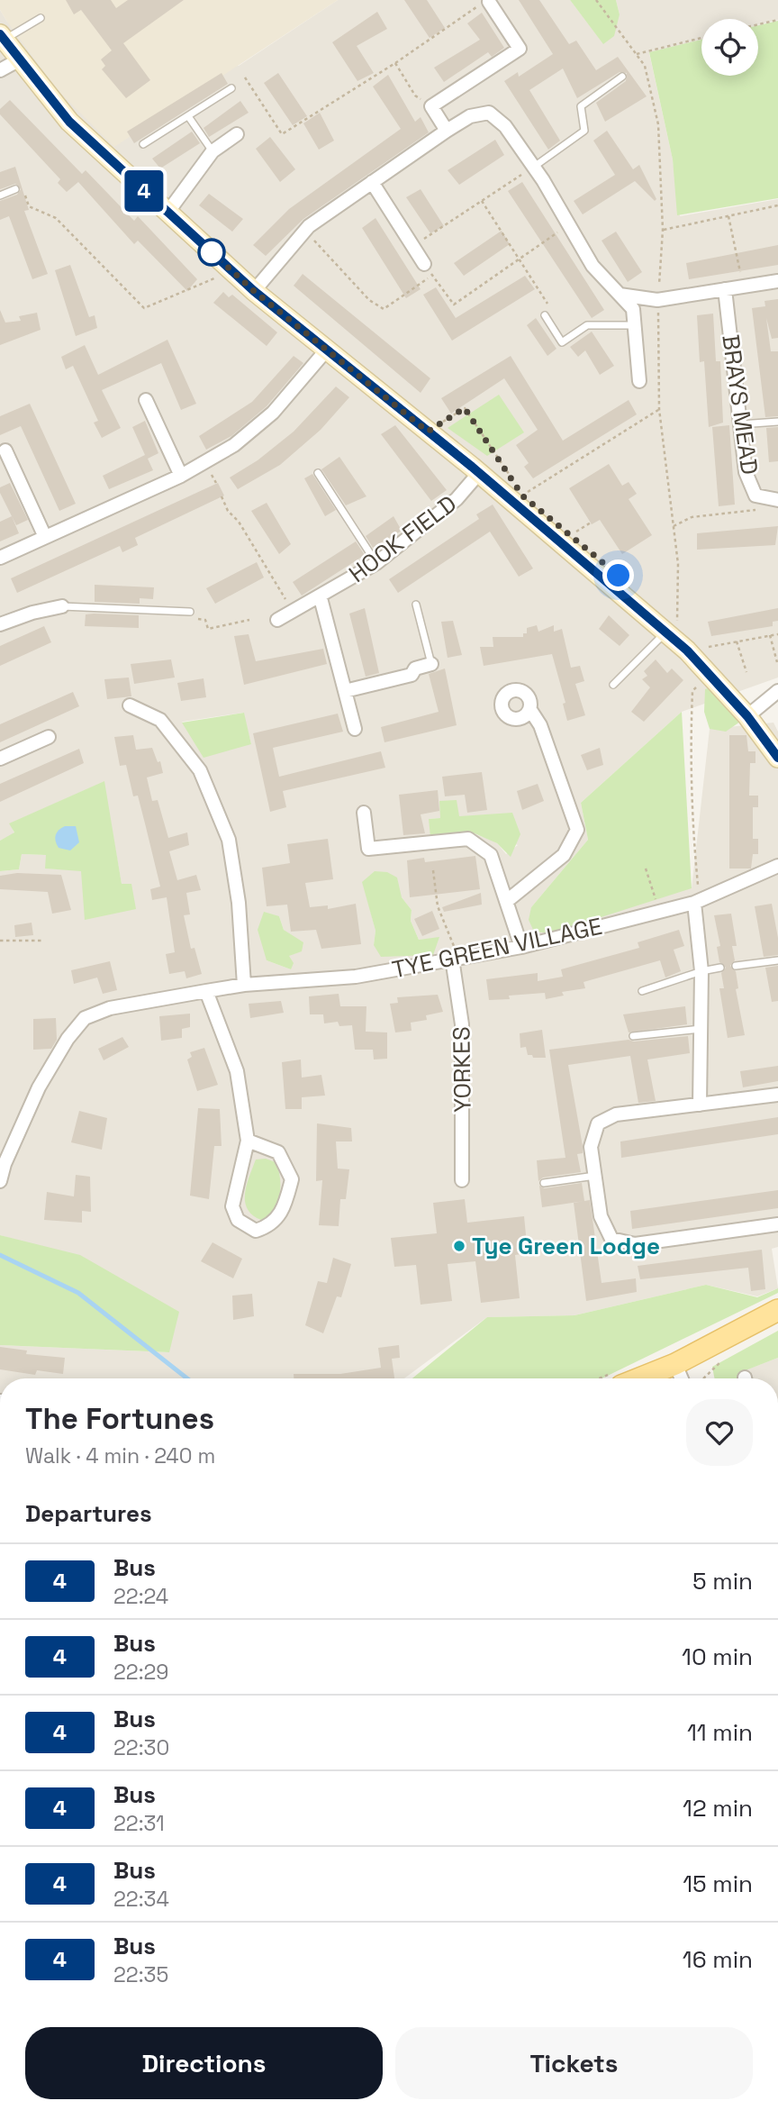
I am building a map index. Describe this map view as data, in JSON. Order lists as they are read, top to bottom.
{
  "streets": {
    "street": [
      "BRAYS MEAD",
      "HOOK FIELD",
      "TYE GREEN VILLAGE",
      "YORKES"
    ]
  },
  "crossings": [
    ["TYE GREEN VILLAGE", "YORKES"]
  ],
  "places": ["Tye Green Lodge"],
  "lines": ["bus line 4"],
  "page": {
    "on_map": "4",
    "heading": [
      ["The Fortunes", "Walk · 4 min · 240 m"],
      "Departures"
    ],
    "list": [
      {
        "mark": "4",
        "name": "Bus",
        "note": "22:24",
        "value": "5 min"
      },
      {
        "mark": "4",
        "name": "Bus",
        "note": "22:29",
        "value": "10 min"
      },
      {
        "mark": "4",
        "name": "Bus",
        "note": "22:30",
        "value": "11 min"
      },
      {
        "mark": "4",
        "name": "Bus",
        "note": "22:31",
        "value": "12 min"
      },
      {
        "mark": "4",
        "name": "Bus",
        "note": "22:34",
        "value": "15 min"
      },
      {
        "mark": "4",
        "name": "Bus",
        "note": "22:35",
        "value": "16 min"
      }
    ],
    "buttons": ["Directions", "Tickets"]
  }
}
